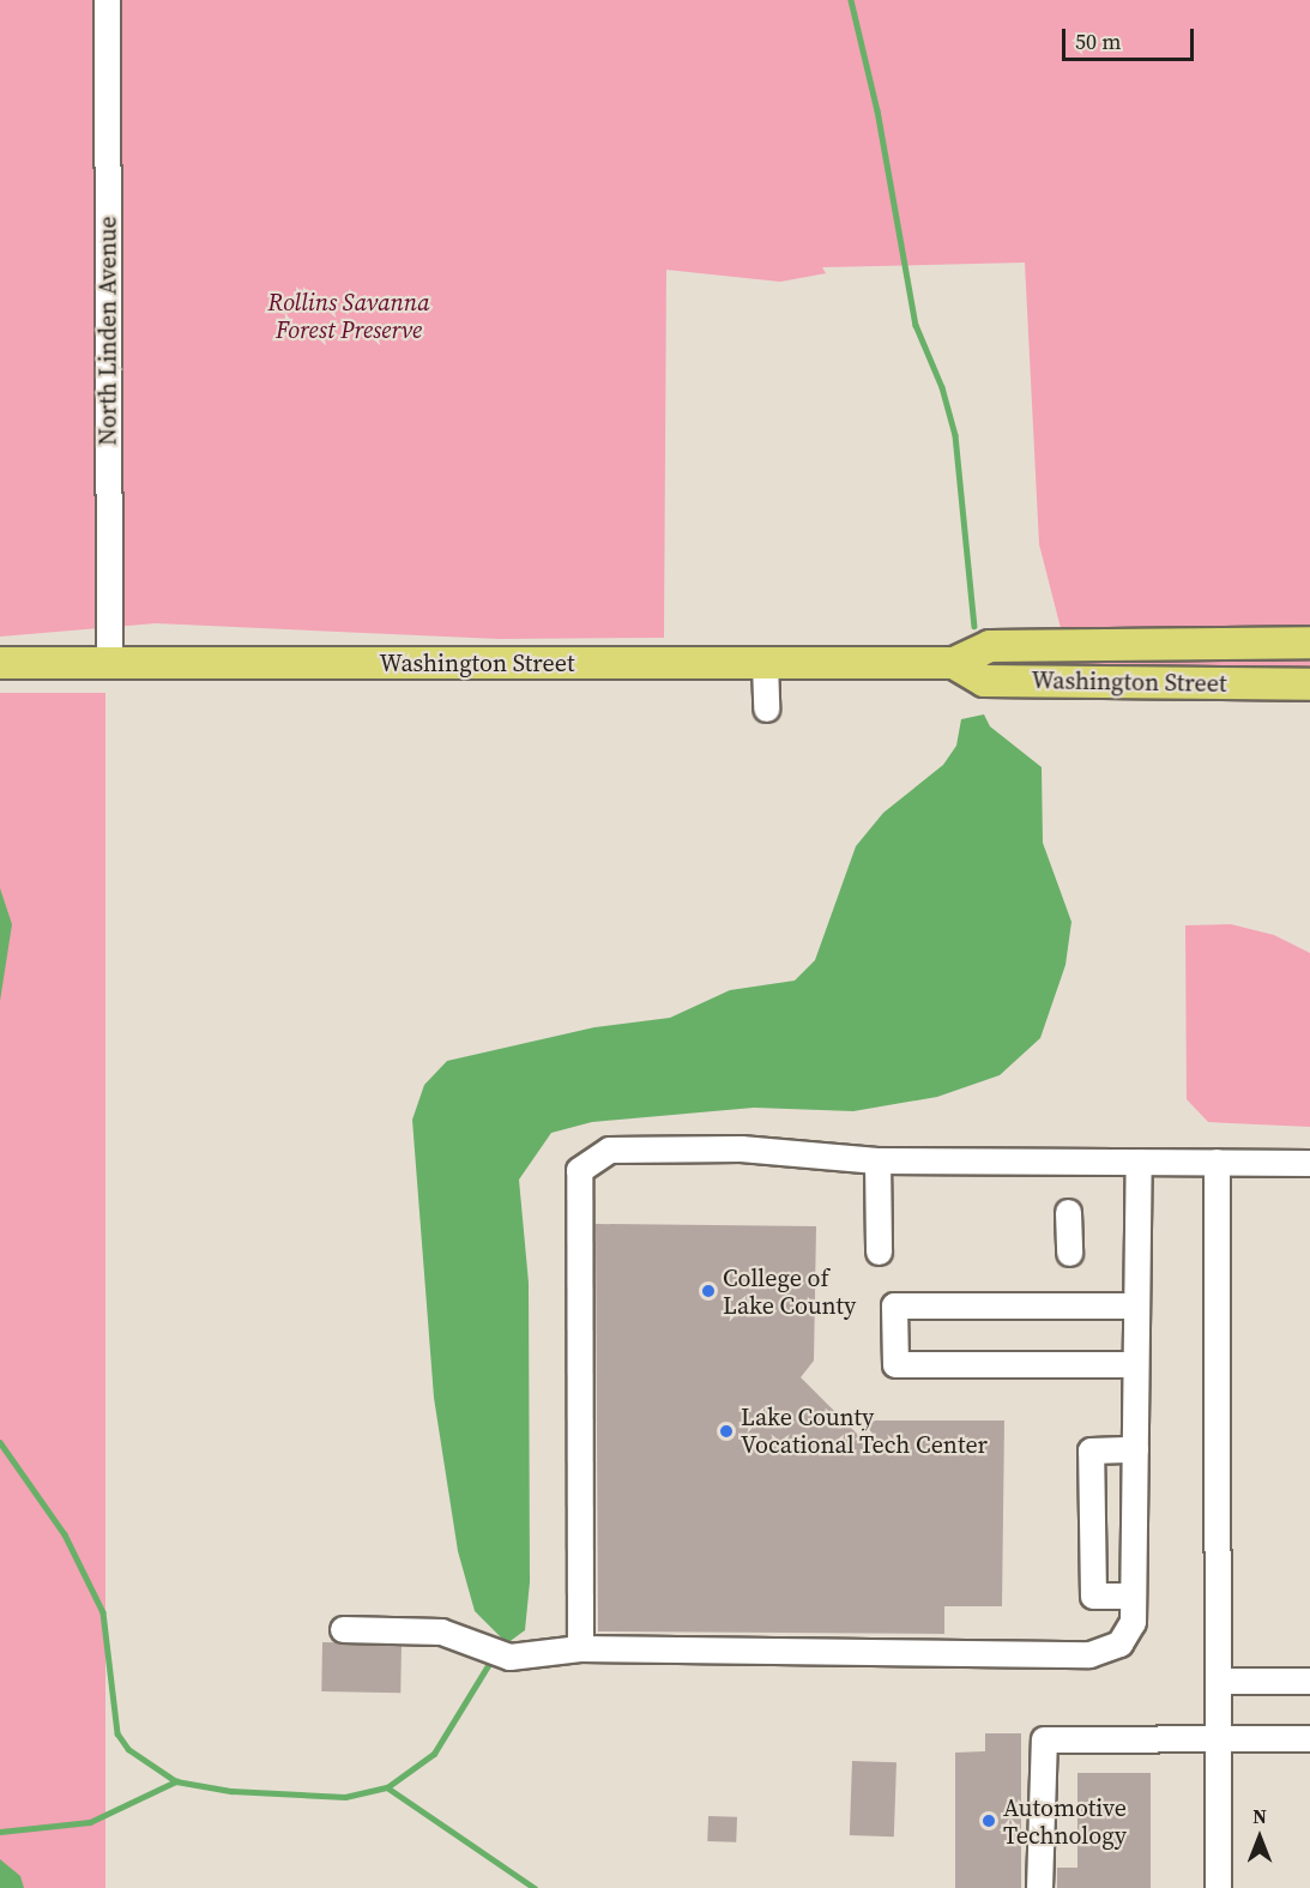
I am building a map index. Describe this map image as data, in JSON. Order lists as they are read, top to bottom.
{
  "streets": {
    "main road": ["Washington Street"],
    "street": ["North Linden Avenue"]
  },
  "crossings": [
    ["North Linden Avenue", "Washington Street"]
  ],
  "parks": ["Rollins Savanna Forest Preserve"],
  "places": ["College of Lake County", "Lake County Vocational Tech Center", "Automotive Technology"],
  "scale_bar": "50 m",
  "north": "top"
}
